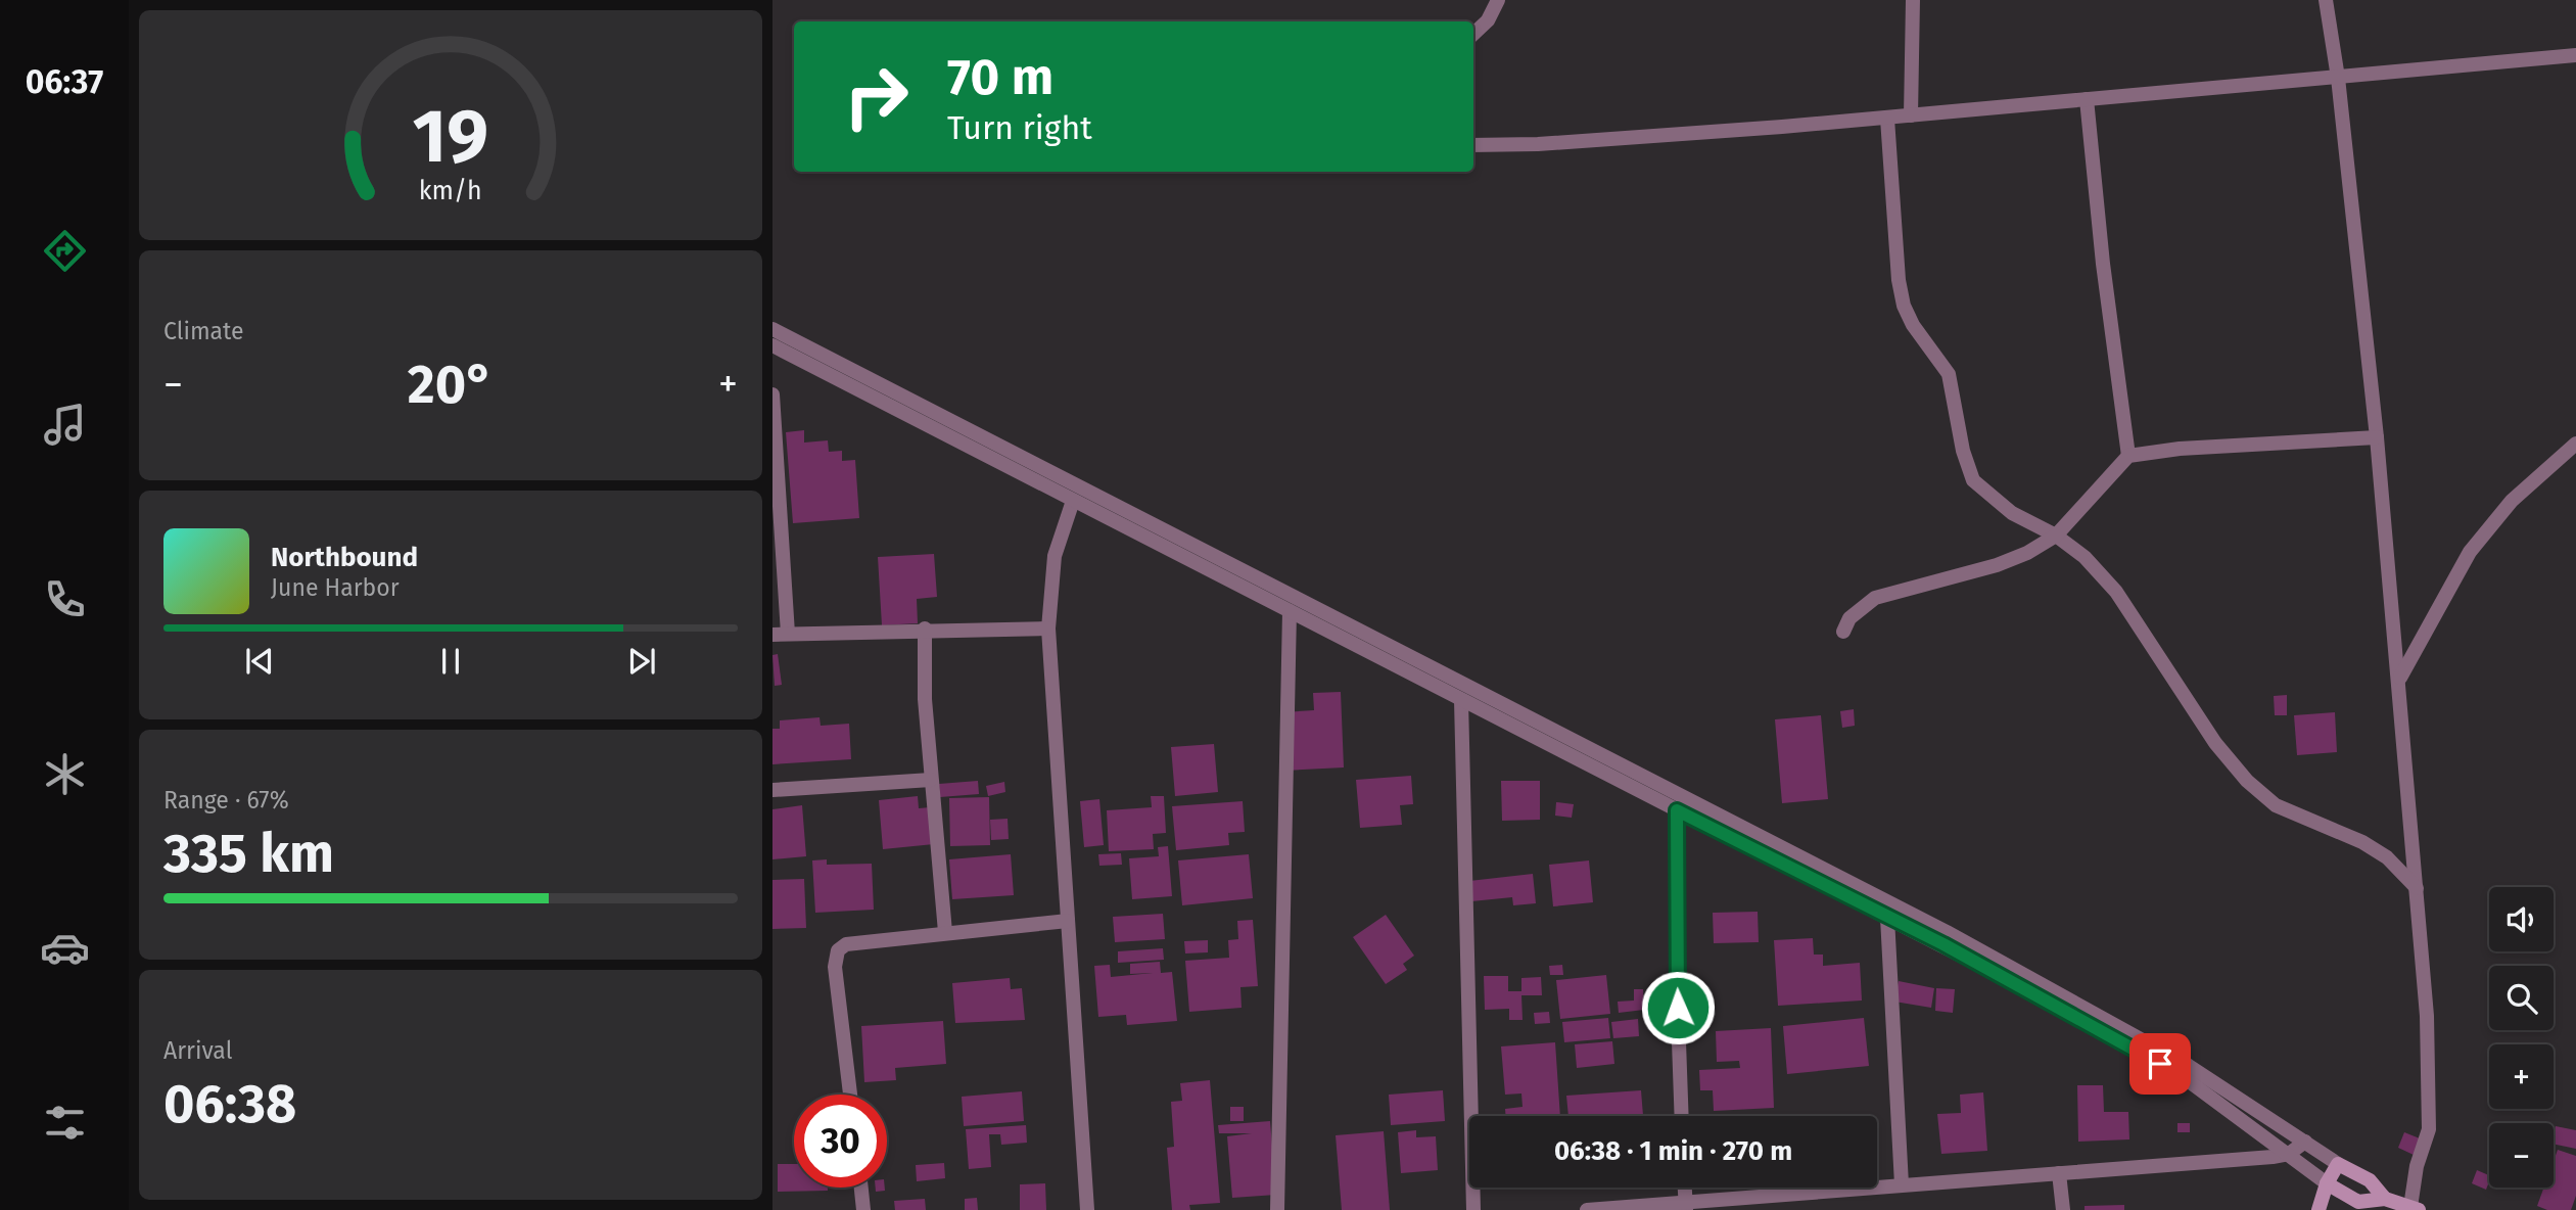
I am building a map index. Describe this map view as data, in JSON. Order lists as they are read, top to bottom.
{
  "page": {
    "tabs": "06:37",
    "turn": ["70 m", "Turn right"],
    "tile": [
      "Climate",
      ["Range · 67%", "335 km"],
      ["Arrival", "06:38"]
    ],
    "heat": ["−", "20°", "+"],
    "song": ["Northbound", "June Harbor"],
    "map_buttons": ["+", "−"],
    "limit": "30",
    "trip": "06:38 · 1 min · 270 m",
    "gauge": ["19", "km/h"]
  }
}
